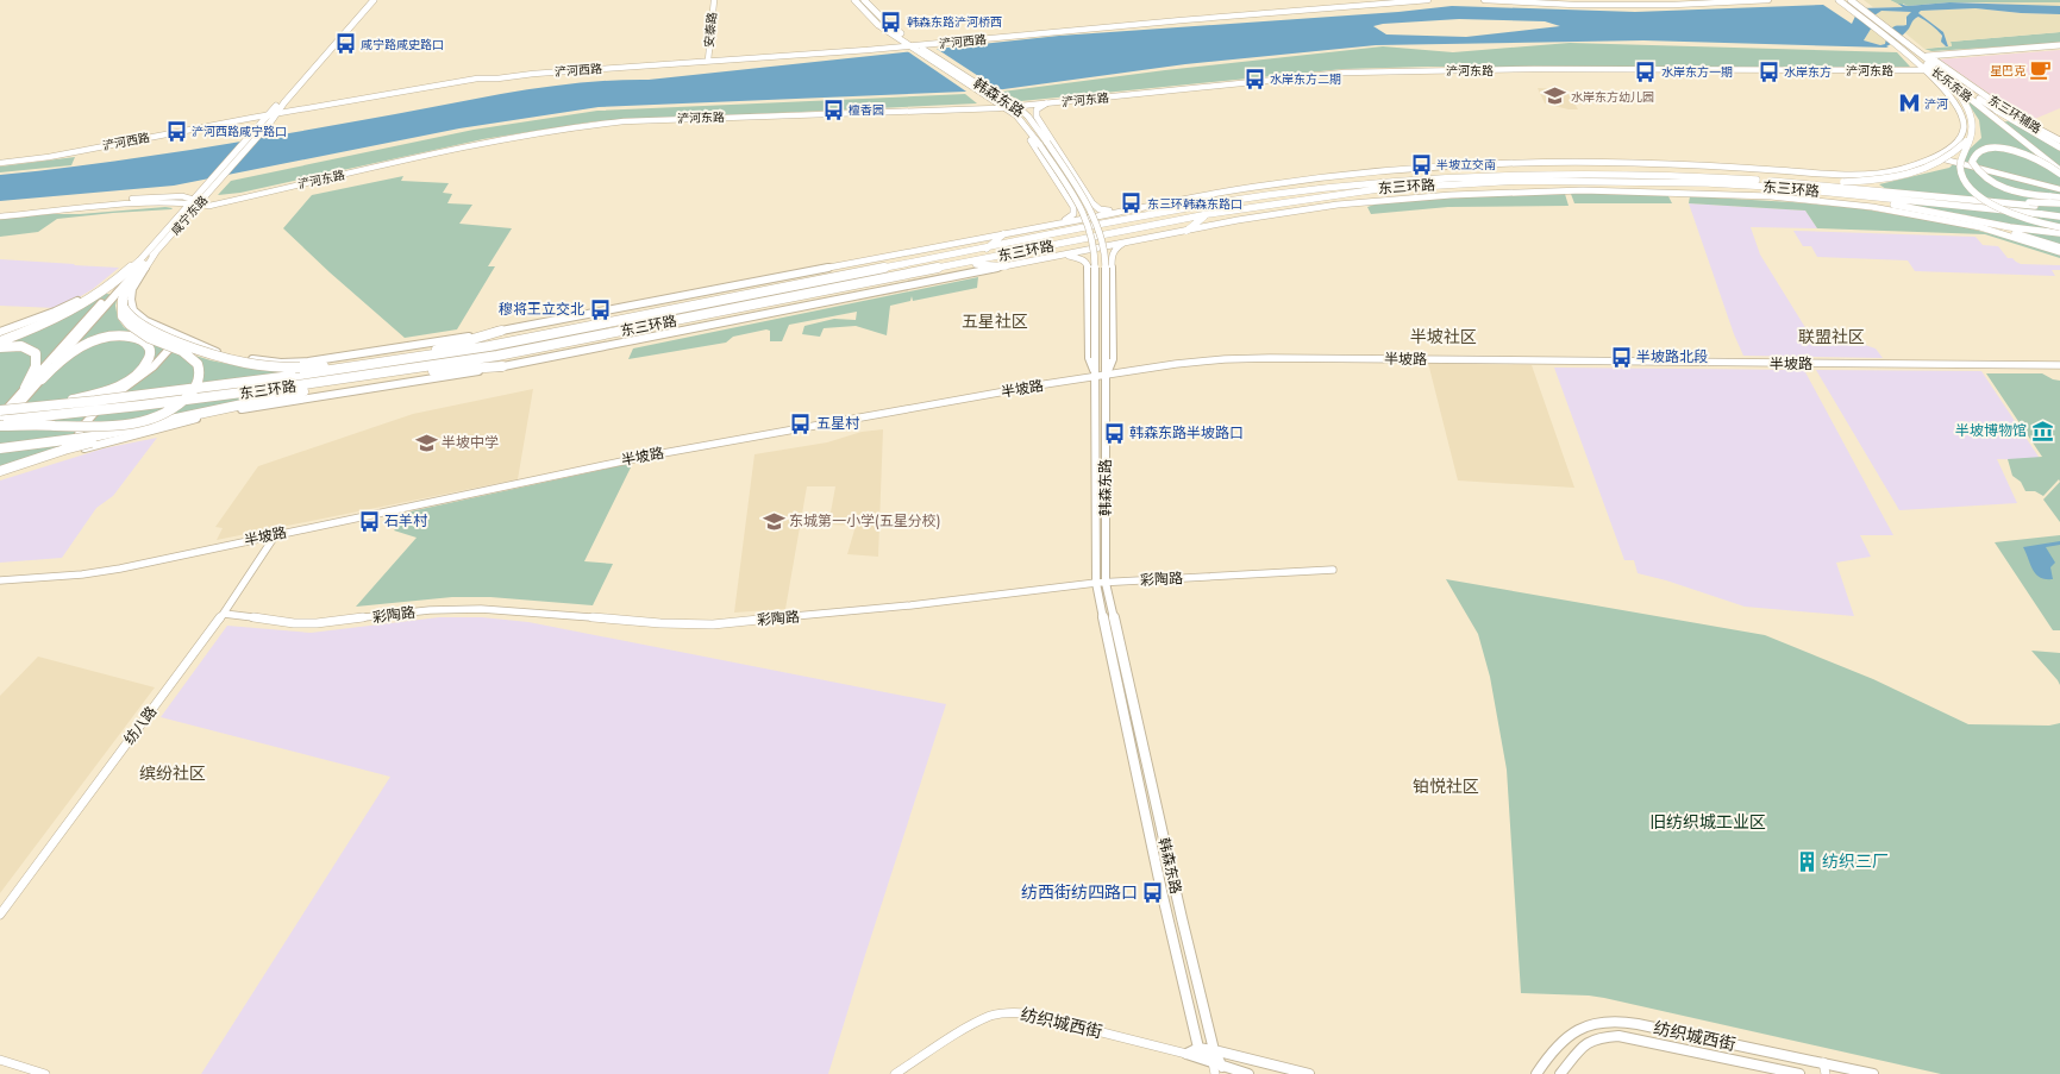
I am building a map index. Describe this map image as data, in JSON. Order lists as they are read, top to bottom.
{
  "streets": {
    "highway": ["东三环路"],
    "main road": [
      "长乐东路",
      "韩森东路",
      "东三环辅路",
      "咸宁东路",
      "纺织城西街"
    ],
    "street": [
      "安泰路",
      "浐河西路",
      "浐河东路",
      "半坡路",
      "彩陶路",
      "纺八路"
    ]
  },
  "crossings": [
    ["安泰路", "浐河西路"],
    ["浐河西路", "韩森东路"],
    ["浐河西路", "咸宁东路"],
    ["浐河东路", "韩森东路"],
    ["浐河东路", "咸宁东路"],
    ["长乐东路", "东三环辅路"],
    ["韩森东路", "半坡路"],
    ["韩森东路", "彩陶路"],
    ["韩森东路", "纺织城西街"],
    ["半坡路", "纺八路"],
    ["彩陶路", "纺八路"]
  ],
  "districts": [
    "五星社区",
    "半坡社区",
    "联盟社区",
    "缤纷社区",
    "铂悦社区"
  ],
  "parks": ["旧纺织城工业区"],
  "places": {
    "bus stop": [
      "韩森东路浐河桥西",
      "咸宁路咸史路口",
      "水岸东方一期",
      "水岸东方",
      "水岸东方二期",
      "檀香园",
      "浐河西路咸宁路口",
      "半坡立交南",
      "东三环韩森东路口",
      "穆将王立交北",
      "半坡路北段",
      "五星村",
      "韩森东路半坡路口",
      "石羊村",
      "纺西街纺四路口"
    ],
    "cafe": ["星巴克"],
    "school or university": ["水岸东方幼儿园", "半坡中学", "东城第一小学(五星分校)"],
    "metro station": ["浐河"],
    "museum": ["半坡博物馆"],
    "building": ["纺织三厂"]
  }
}
